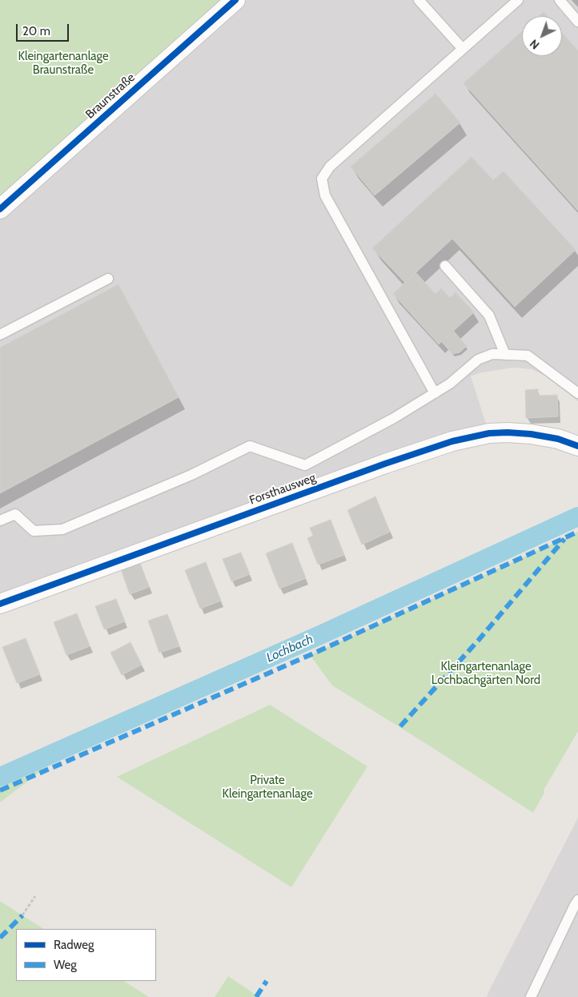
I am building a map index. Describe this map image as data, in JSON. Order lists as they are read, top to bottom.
{
  "streets": {
    "street": ["Braunstraße", "Forsthausweg"]
  },
  "water": ["Lochbach"],
  "parks": ["Kleingartenanlage Braunstraße", "Kleingartenanlage Lochbachgärten Nord", "Private Kleingartenanlage"],
  "legend": ["Radweg", "Weg"],
  "scale_bar": "20 m",
  "north": "bottom left"
}
